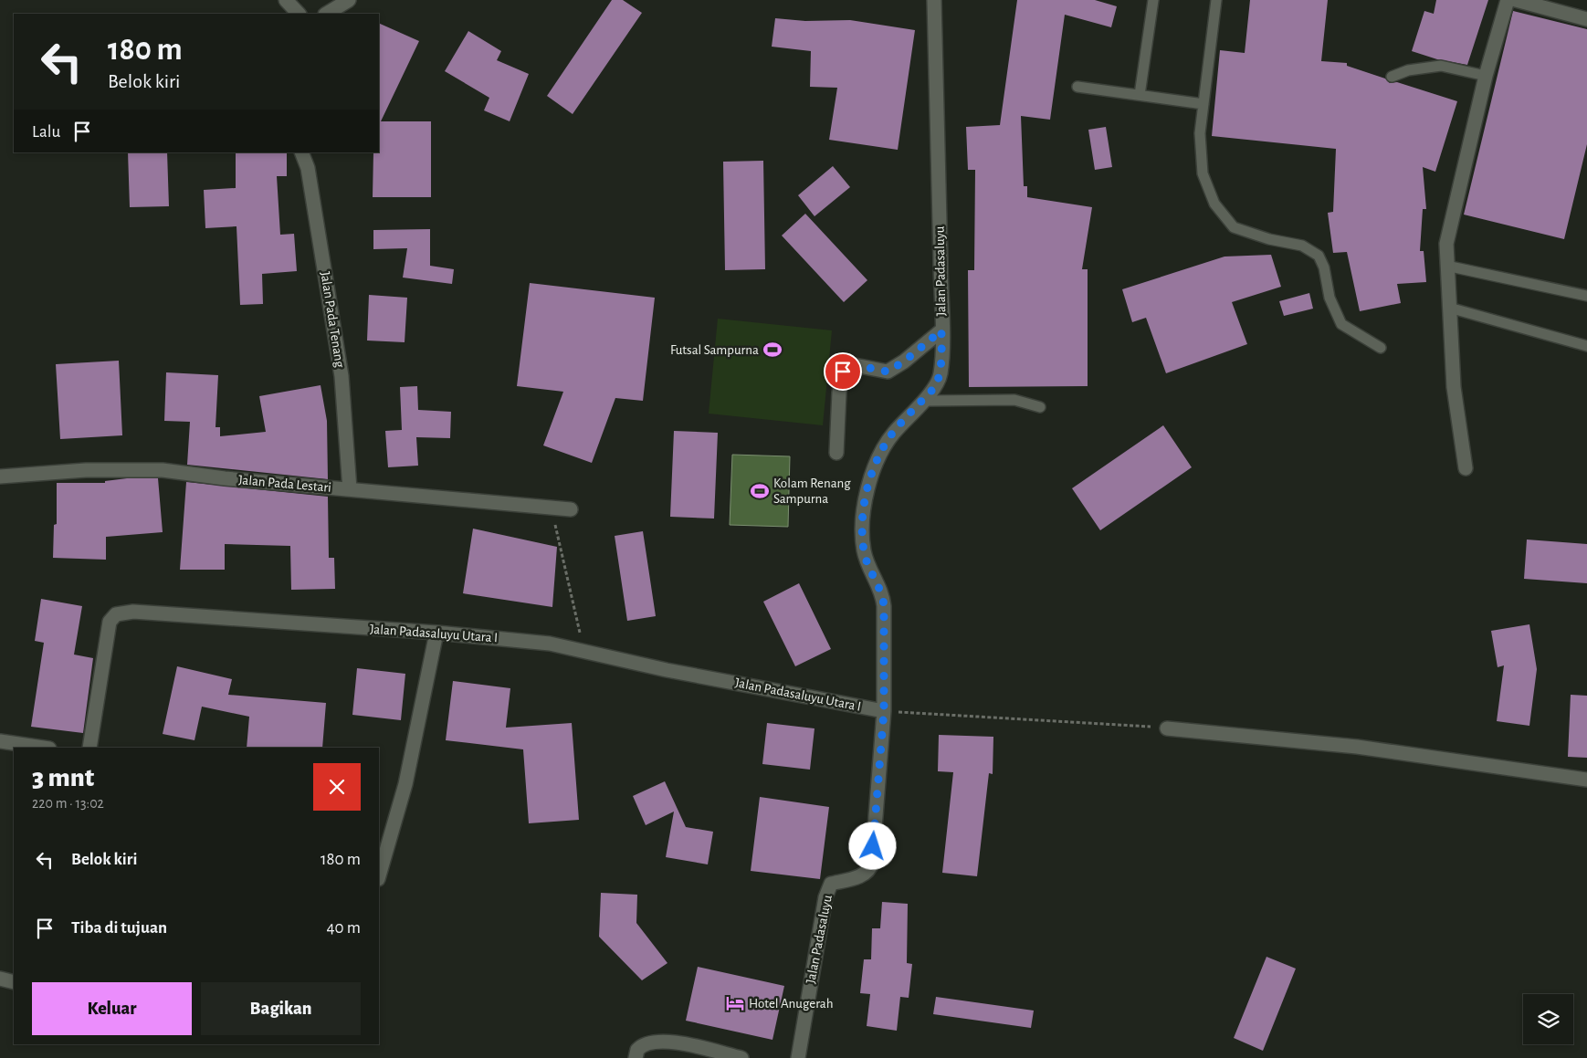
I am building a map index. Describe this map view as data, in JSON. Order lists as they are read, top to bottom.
{
  "streets": {
    "street": [
      "Jalan Padasaluyu",
      "Jalan Pada Tenang",
      "Jalan Pada Lestari",
      "Jalan Padasaluyu Utara I"
    ]
  },
  "crossings": [
    ["Jalan Padasaluyu", "Jalan Padasaluyu Utara I"],
    ["Jalan Pada Tenang", "Jalan Pada Lestari"]
  ],
  "places": {
    "sports": ["Futsal Sampurna", "Kolam Renang Sampurna"],
    "hotel": ["Hotel Anugerah"]
  },
  "page": {
    "turn": ["180 m", "Belok kiri"],
    "then": "Lalu",
    "heading": ["3 mnt", "220 m · 13:02"],
    "list": [
      {
        "name": "Belok kiri",
        "value": "180 m"
      },
      {
        "name": "Tiba di tujuan",
        "value": "40 m"
      }
    ],
    "buttons": ["Keluar", "Bagikan"]
  }
}
